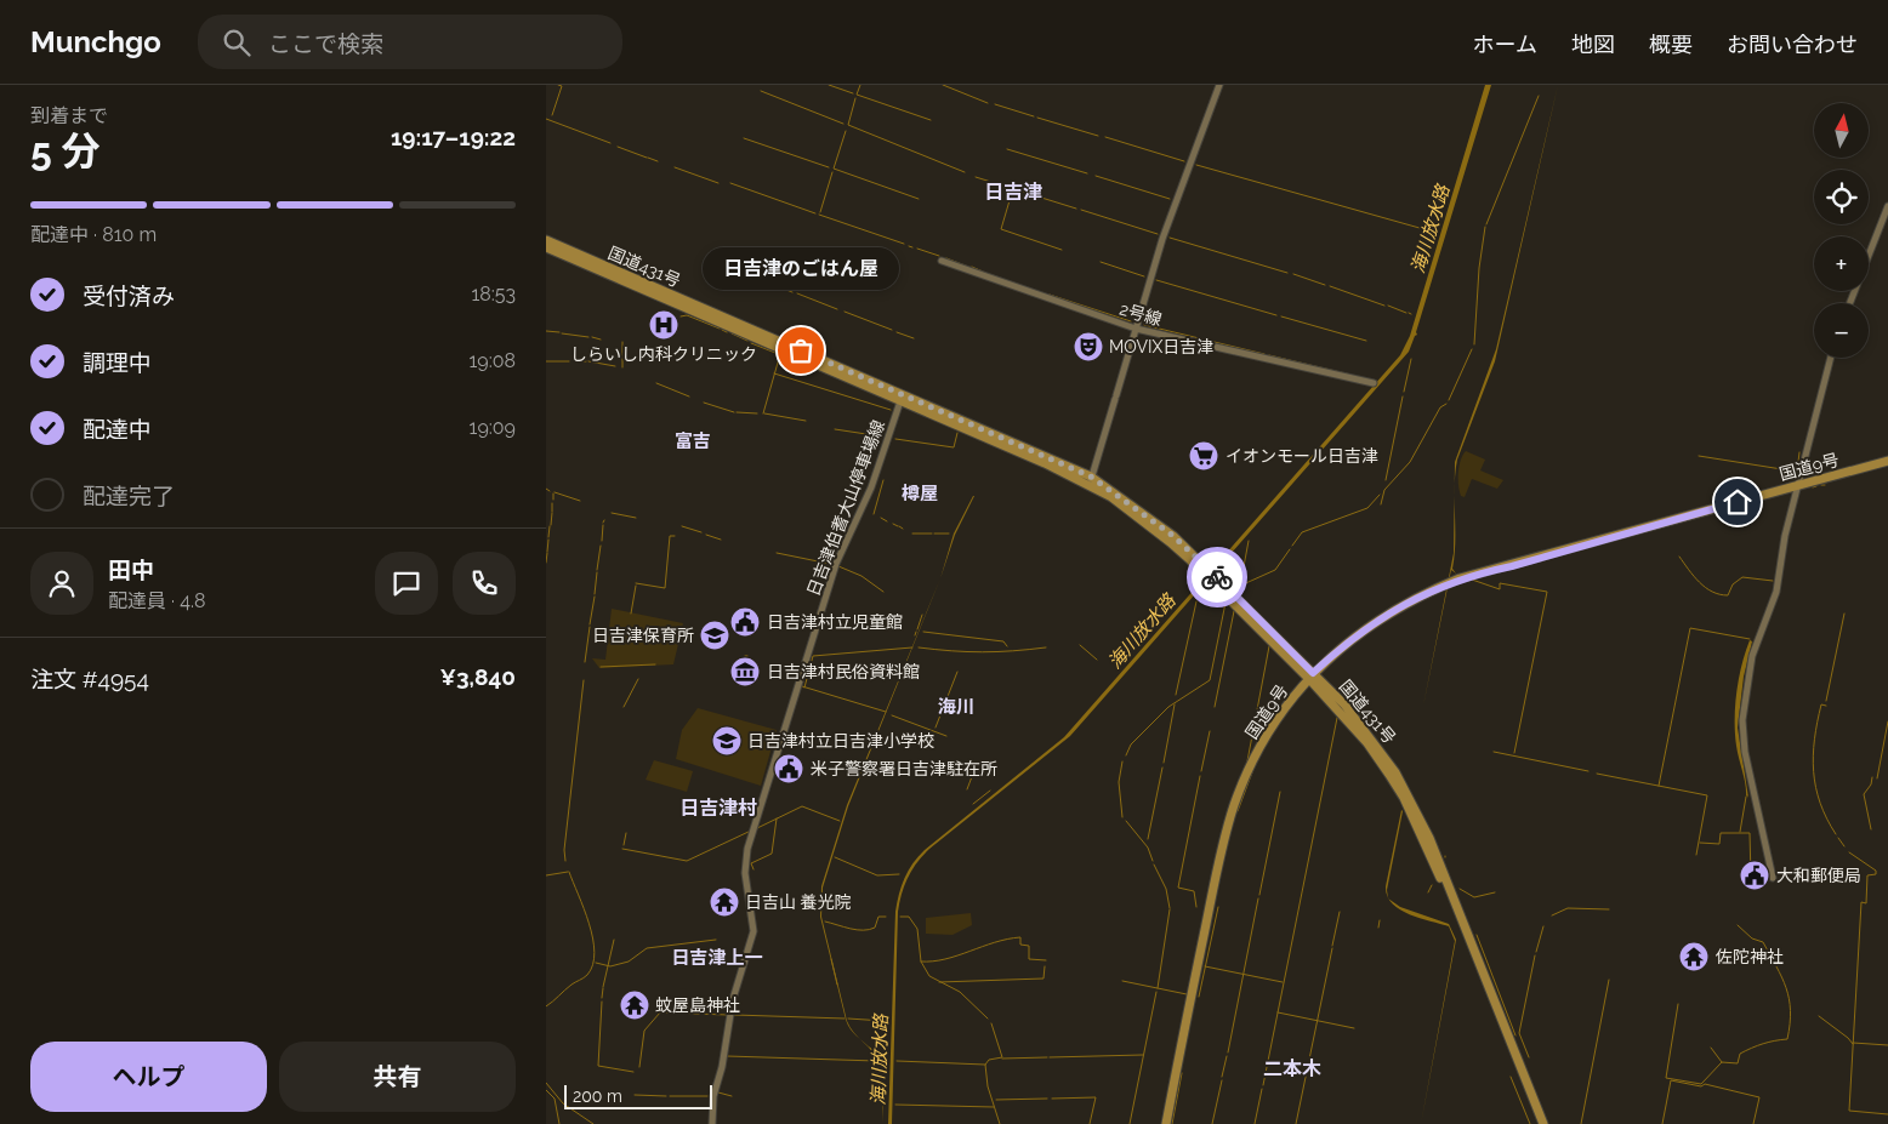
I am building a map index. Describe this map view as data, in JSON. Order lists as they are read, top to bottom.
{
  "streets": {
    "highway": ["国道431号", "国道9号"],
    "main road": ["2号線", "日吉津伯耆大山停車場線"]
  },
  "crossings": [
    ["国道431号", "国道9号"],
    ["国道431号", "日吉津伯耆大山停車場線"]
  ],
  "districts": [
    "日吉津",
    "富吉",
    "樽屋",
    "海川",
    "日吉津村",
    "日吉津上一",
    "二本木"
  ],
  "water": ["海川放水路"],
  "places": {
    "hospital": ["しらいし内科クリニック"],
    "theatre": ["MOVIX日吉津"],
    "other": ["日吉津のごはん屋"],
    "supermarket": ["イオンモール日吉津"],
    "public building": ["日吉津村立児童館", "米子警察署日吉津駐在所", "大和郵便局"],
    "school or university": ["日吉津保育所", "日吉津村立日吉津小学校"],
    "museum": ["日吉津村民俗資料館"],
    "temple": ["日吉山 養光院", "佐陀神社", "蚊屋島神社"]
  },
  "scale_bar": "200 m",
  "north": "top",
  "page": {
    "header": "Munchgo",
    "search": "ここで検索",
    "nav": [
      "ホーム",
      "地図",
      "概要",
      "お問い合わせ"
    ],
    "heading": ["5 分", "到着まで", "19:17–19:22"],
    "panel": [
      "田中",
      "配達員 · 4.8",
      "注文 #4954",
      "¥3,840"
    ],
    "map_buttons": ["+", "−"],
    "bar": "配達中 · 810 m",
    "bubble": "日吉津のごはん屋",
    "list": [
      ["受付済み", "18:53"],
      ["調理中", "19:08"],
      ["配達中", "19:09"],
      "配達完了"
    ],
    "buttons": ["ヘルプ", "共有"],
    "scale": "200 m"
  }
}
